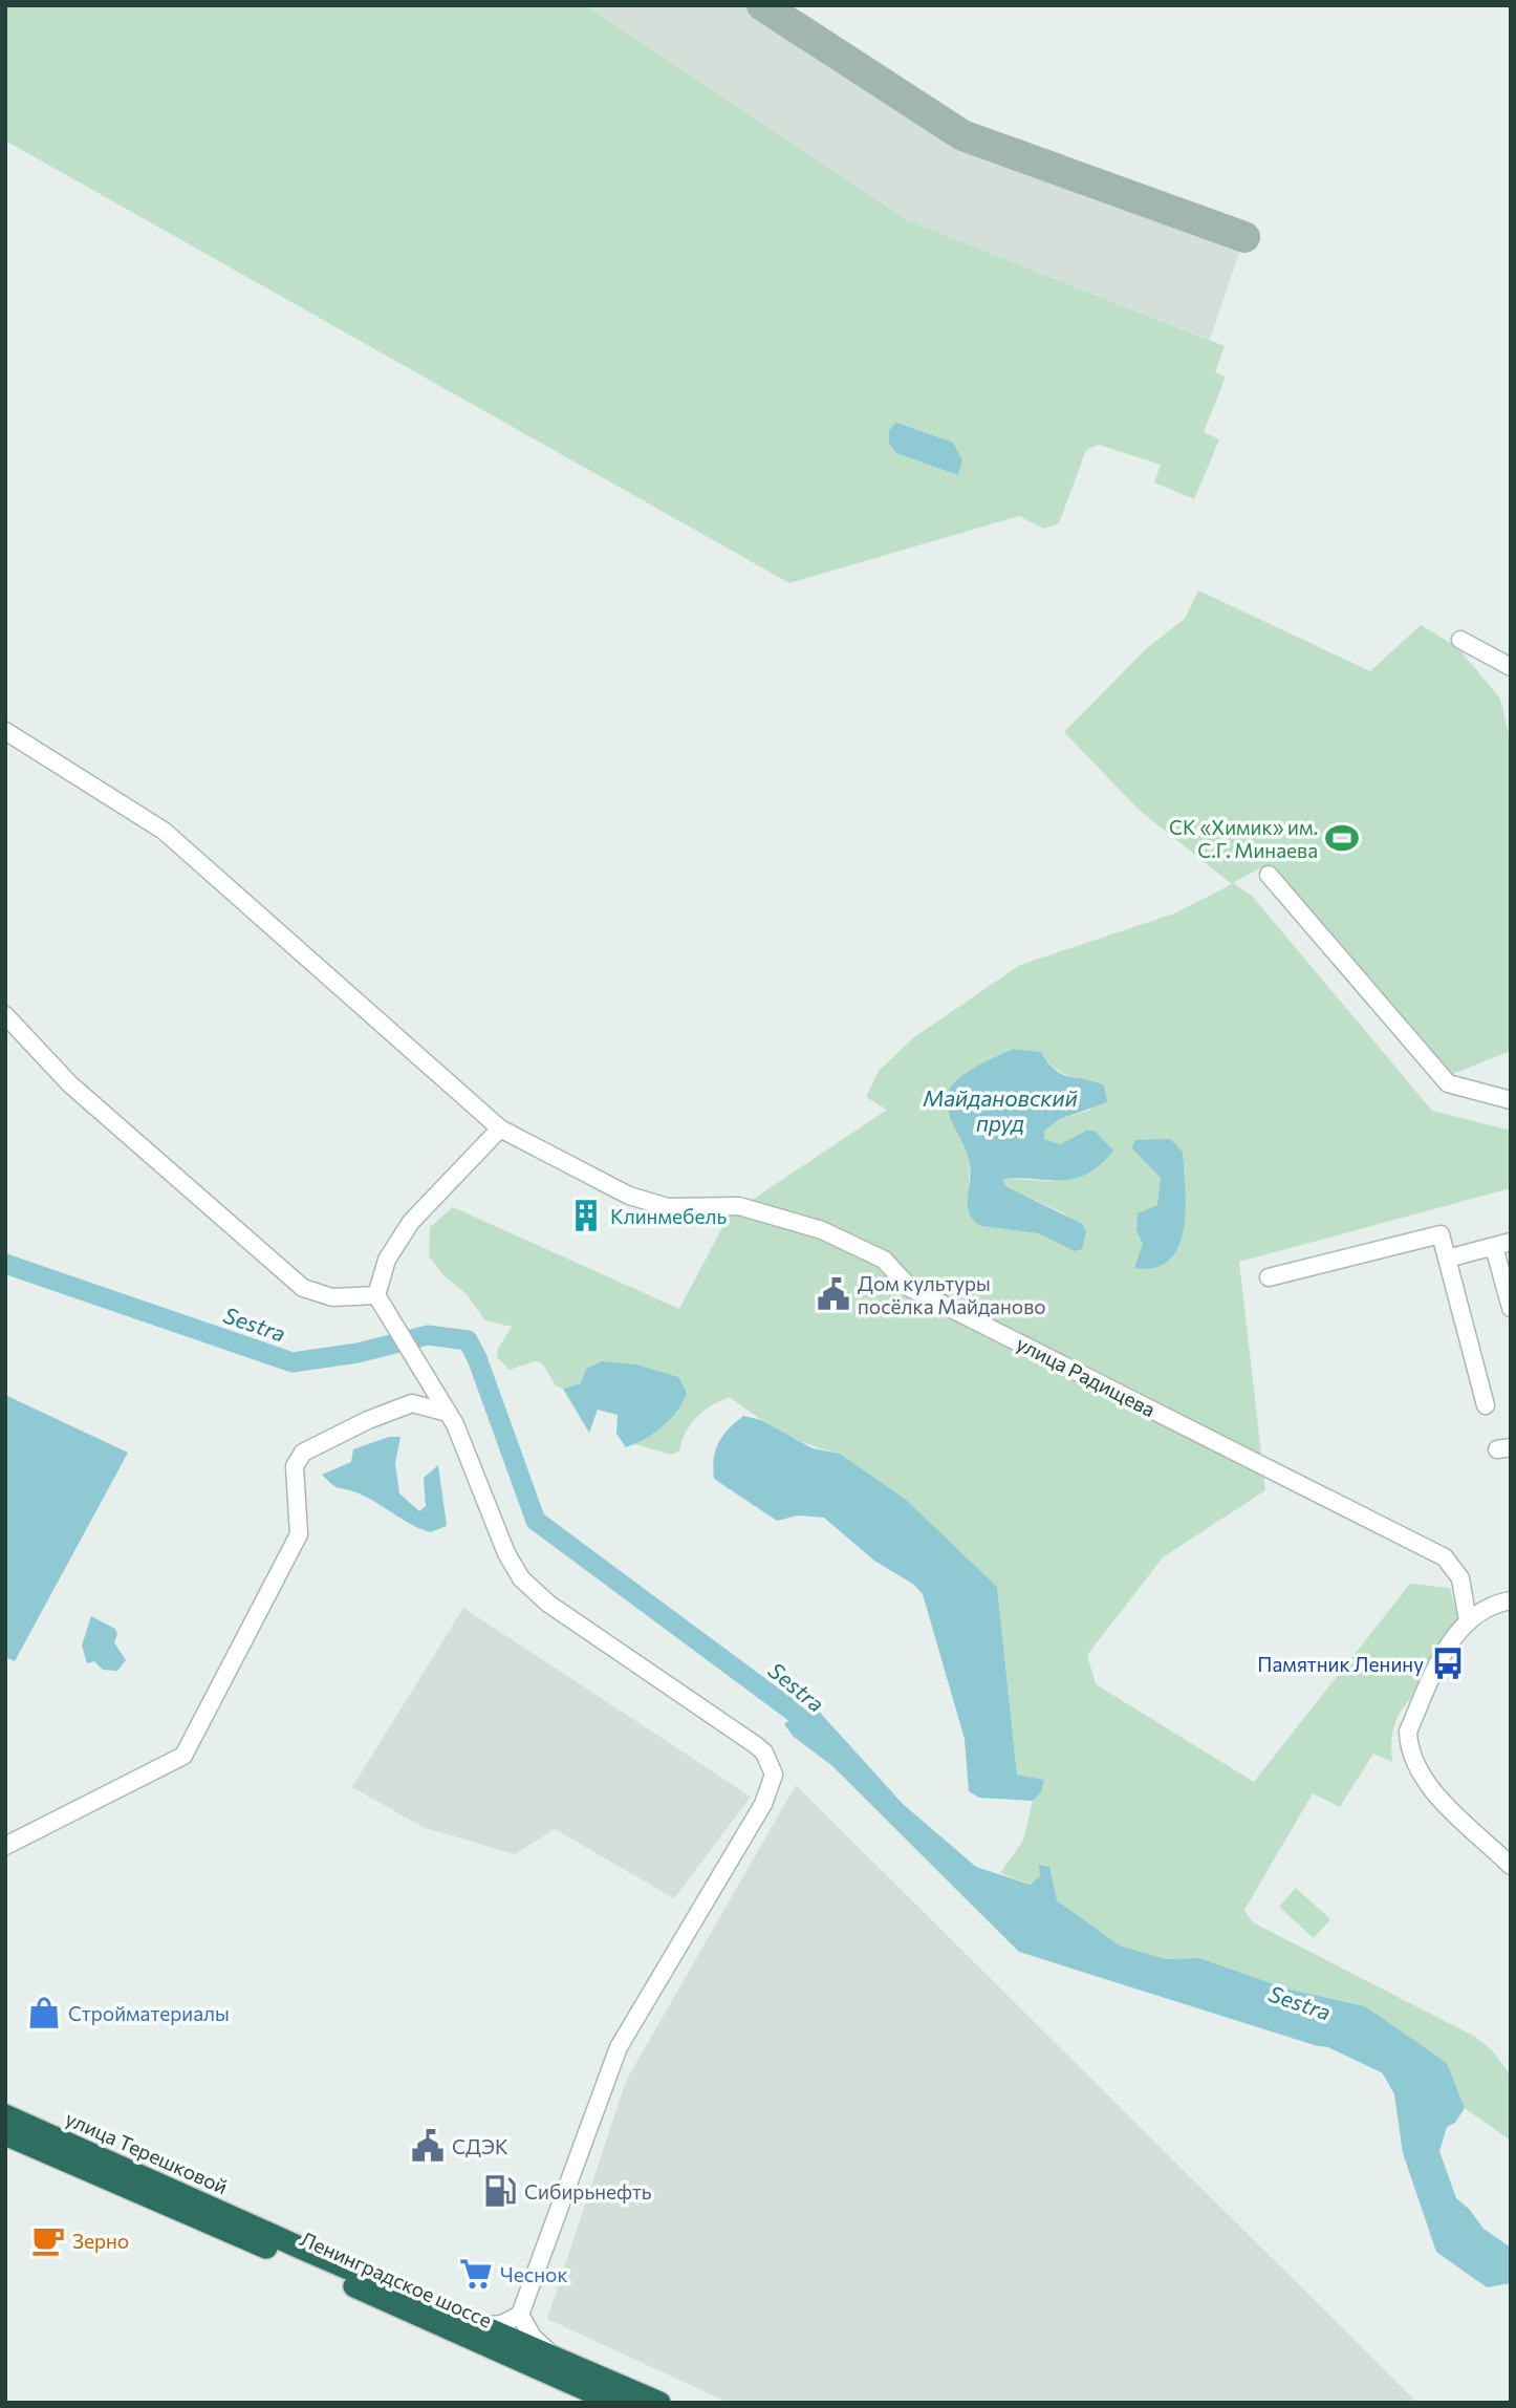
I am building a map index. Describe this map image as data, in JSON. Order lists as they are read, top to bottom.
{
  "streets": {
    "highway": ["улица Терешковой", "Ленинградское шоссе"],
    "street": ["улица Радищева"]
  },
  "crossings": [
    ["улица Терешковой", "Ленинградское шоссе"]
  ],
  "water": ["Майдановский пруд", "Sestra"],
  "places": {
    "sports": ["СК «Химик» им. С.Г. Минаева"],
    "building": ["Клинмебель"],
    "public building": ["Дом культуры посёлка Майданово", "СДЭК"],
    "bus stop": ["Памятник Ленину"],
    "shop": ["Стройматериалы"],
    "fuel station": ["Сибирьнефть"],
    "cafe": ["Зерно"],
    "supermarket": ["Чеснок"]
  }
}
